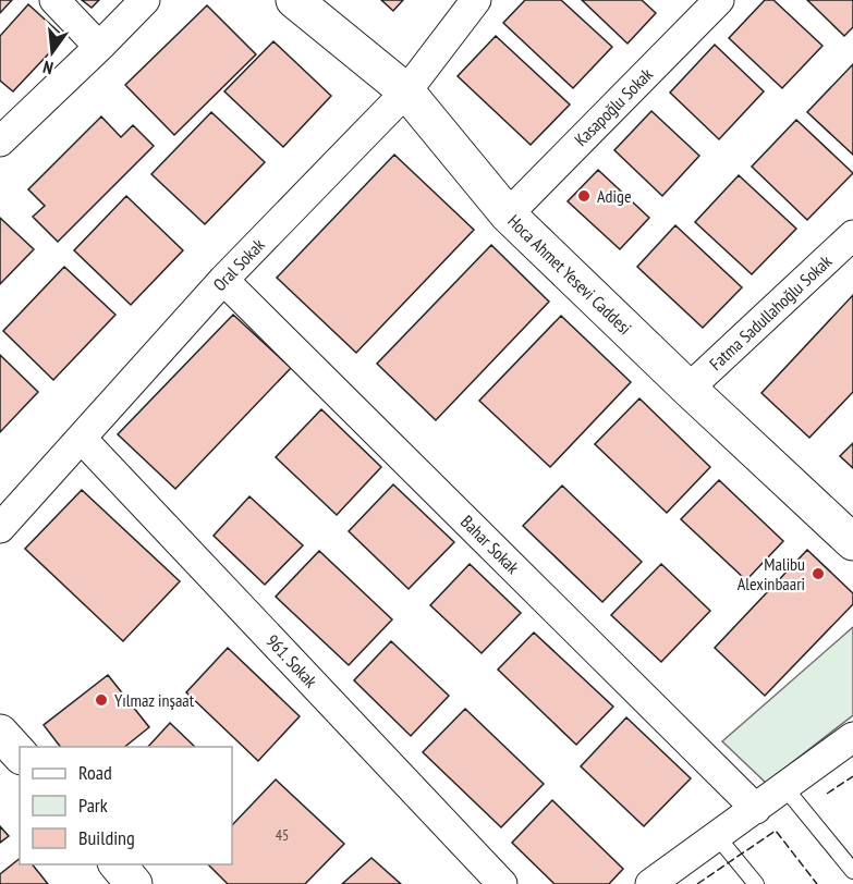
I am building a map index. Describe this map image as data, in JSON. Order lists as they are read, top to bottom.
{
  "streets": {
    "street": [
      "Kasapoğlu Sokak",
      "Oral Sokak",
      "Hoca Ahmet Yesevi Caddesi",
      "Fatma Sadullahoğlu Sokak",
      "Bahar Sokak",
      "961. Sokak"
    ]
  },
  "crossings": [
    ["Kasapoğlu Sokak", "Hoca Ahmet Yesevi Caddesi"],
    ["Oral Sokak", "Hoca Ahmet Yesevi Caddesi"],
    ["Oral Sokak", "Bahar Sokak"],
    ["Oral Sokak", "961. Sokak"],
    ["Hoca Ahmet Yesevi Caddesi", "Fatma Sadullahoğlu Sokak"]
  ],
  "places": ["Adige", "Malibu Alexinbaari", "Yılmaz inşaat"],
  "house_numbers": ["45"],
  "legend": ["Road", "Park", "Building"],
  "north": "bottom"
}
